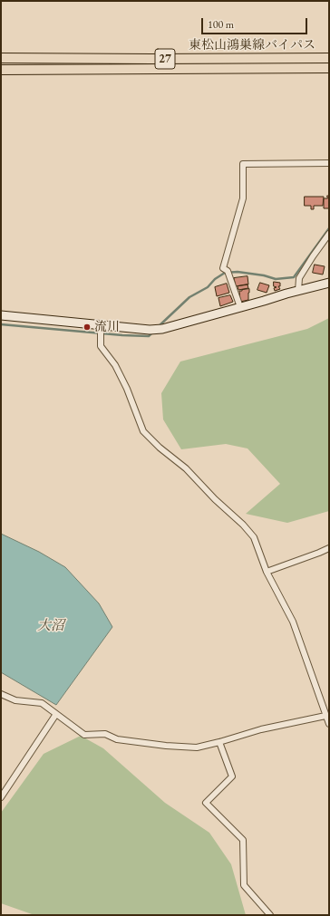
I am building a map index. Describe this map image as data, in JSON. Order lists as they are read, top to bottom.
{
  "streets": {
    "main road": ["東松山鴻巣線バイパス", "27"]
  },
  "water": ["大沼"],
  "places": ["流川"],
  "scale_bar": "100 m"
}
